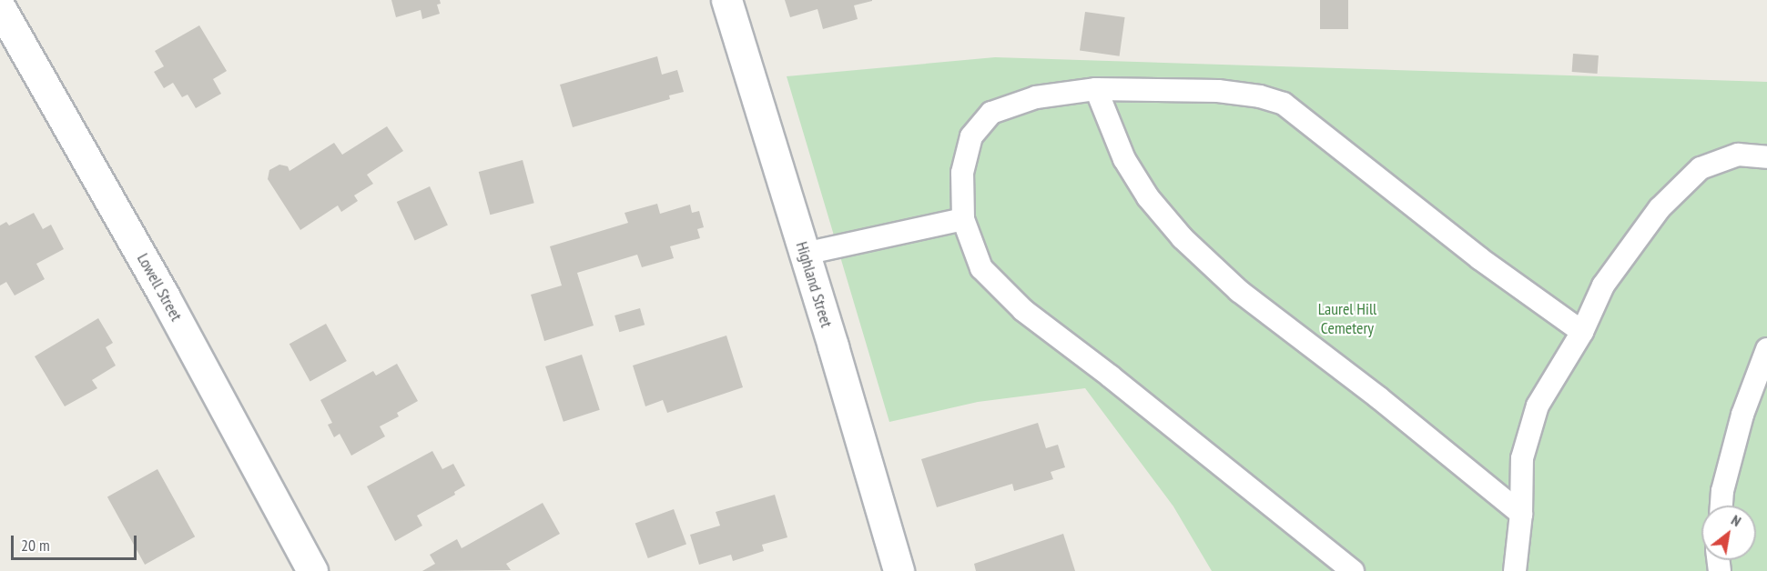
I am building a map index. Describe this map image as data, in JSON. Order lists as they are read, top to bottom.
{
  "streets": {
    "main road": ["Highland Street", "Lowell Street"]
  },
  "parks": ["Laurel Hill Cemetery"],
  "scale_bar": "20 m",
  "north": "top right"
}
